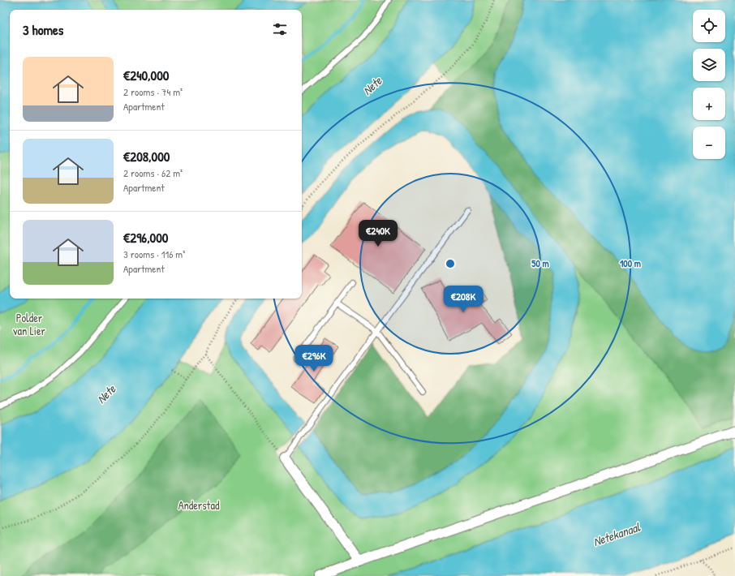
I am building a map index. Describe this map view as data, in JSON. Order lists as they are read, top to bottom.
{
  "water": ["Nete", "Netekanaal"],
  "parks": ["Polder van Lier", "Anderstad"],
  "page": {
    "map_buttons": ["+", "−"],
    "heading": "3 homes",
    "list": [
      {
        "name": "€240,000",
        "note": "2 rooms · 74 m² · Apartment"
      },
      {
        "name": "€208,000",
        "note": "2 rooms · 62 m² · Apartment"
      },
      {
        "name": "€296,000",
        "note": "3 rooms · 116 m² · Apartment"
      }
    ],
    "price": ["€240K", "€208K", "€296K"]
  },
  "rings": ["50 m", "100 m"]
}
